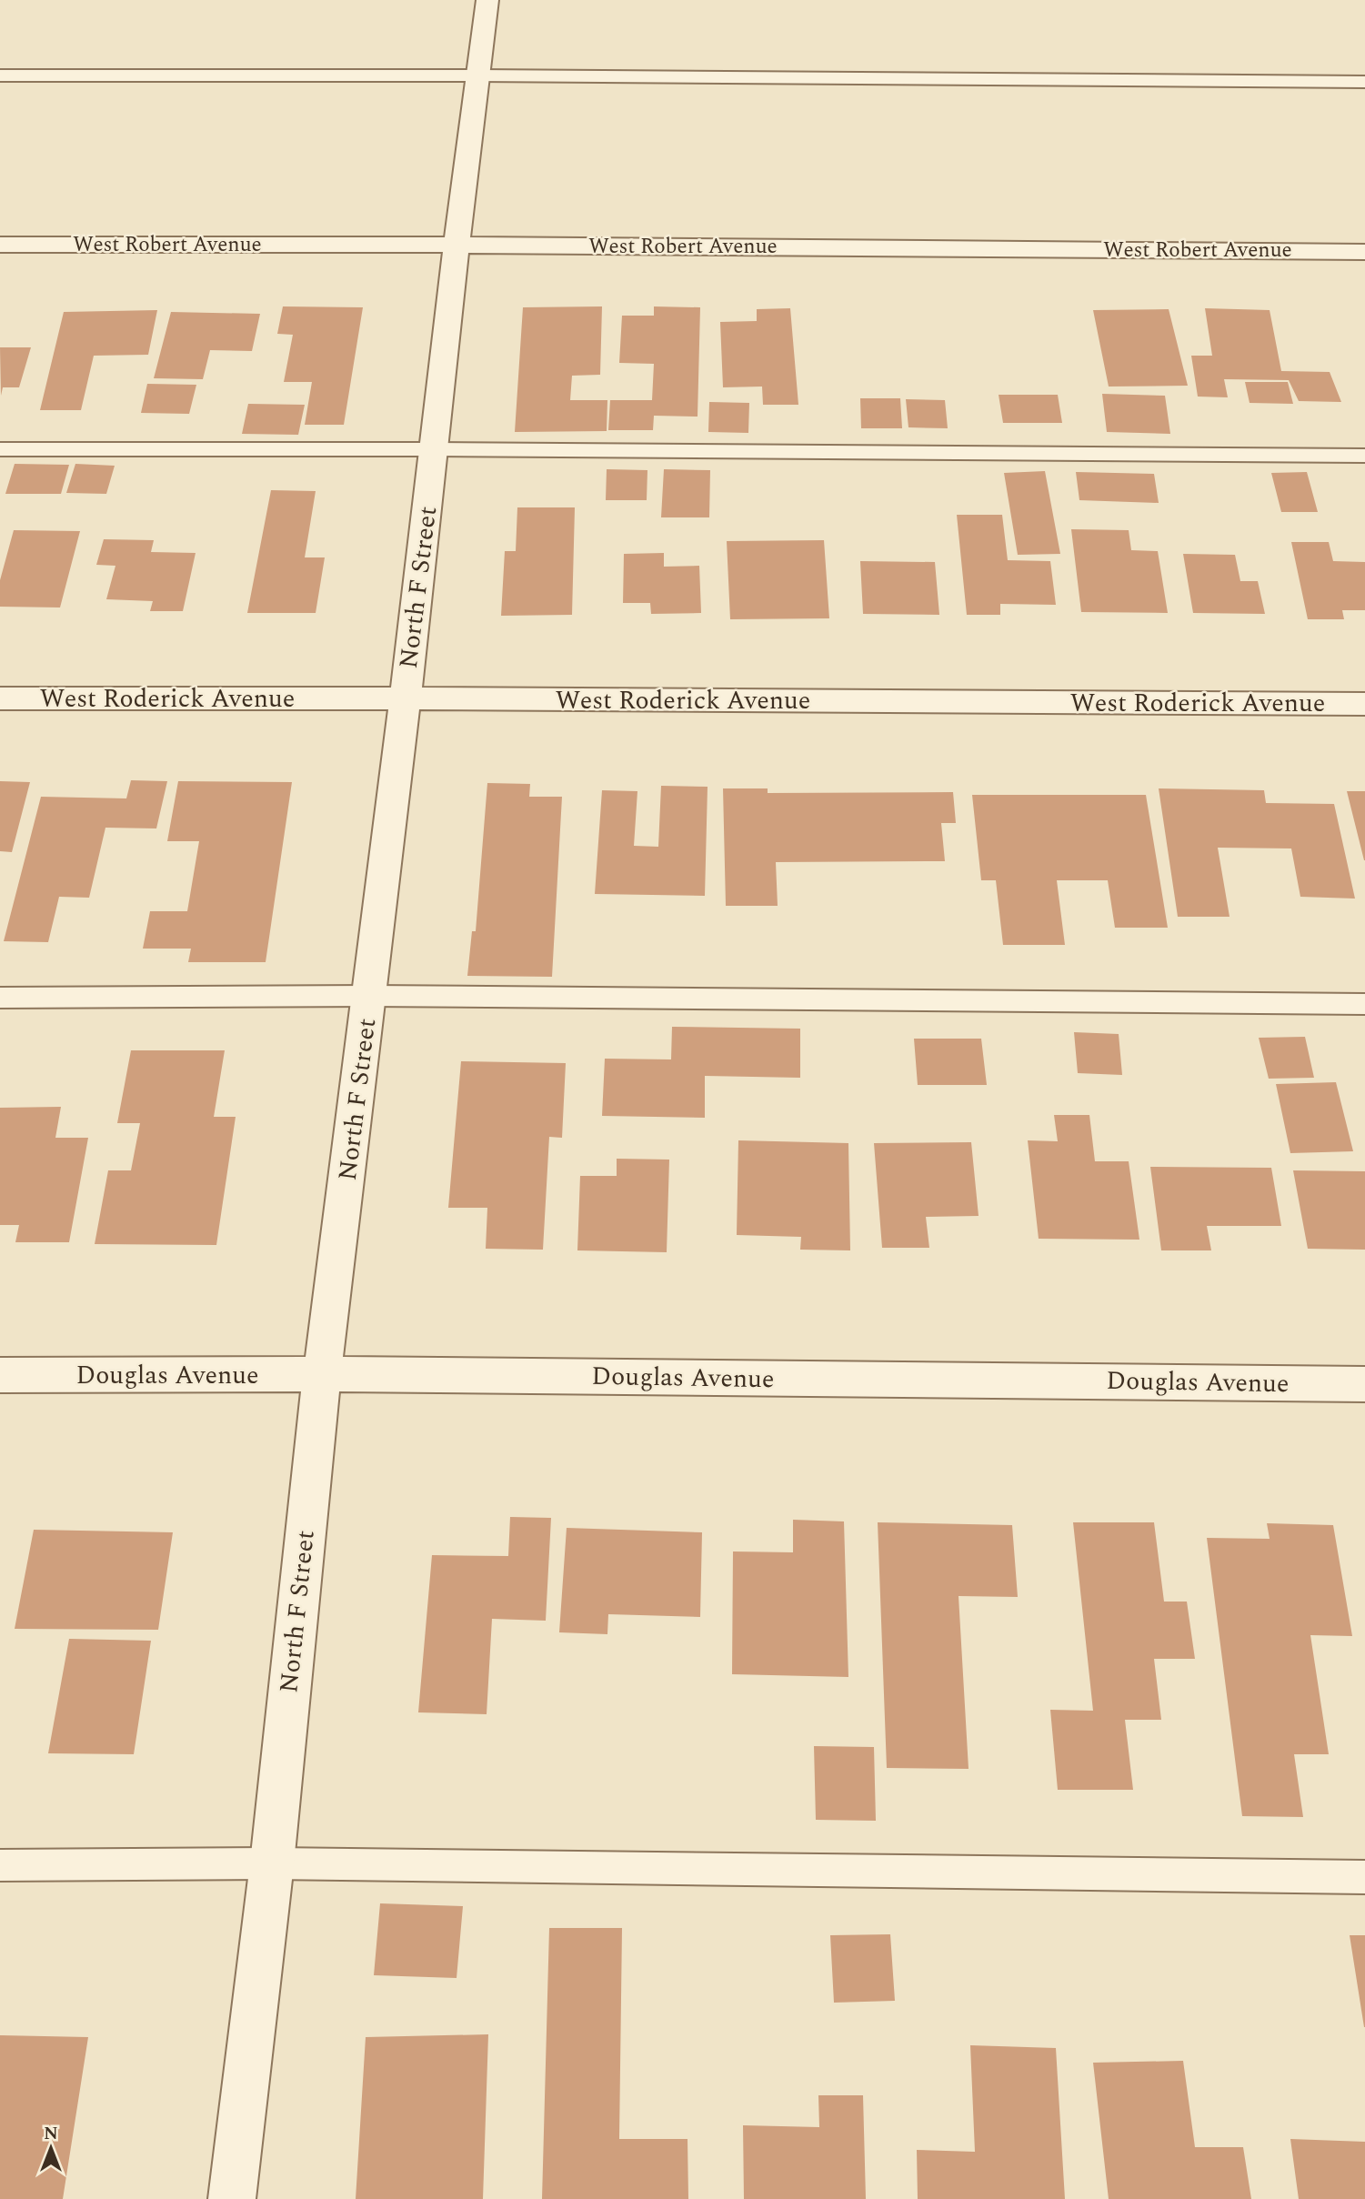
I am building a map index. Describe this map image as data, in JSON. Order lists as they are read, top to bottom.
{
  "streets": {
    "street": [
      "West Robert Avenue",
      "North F Street",
      "West Roderick Avenue",
      "Douglas Avenue"
    ]
  },
  "crossings": [
    ["West Robert Avenue", "North F Street"],
    ["North F Street", "West Roderick Avenue"],
    ["North F Street", "Douglas Avenue"]
  ],
  "north": "top"
}
